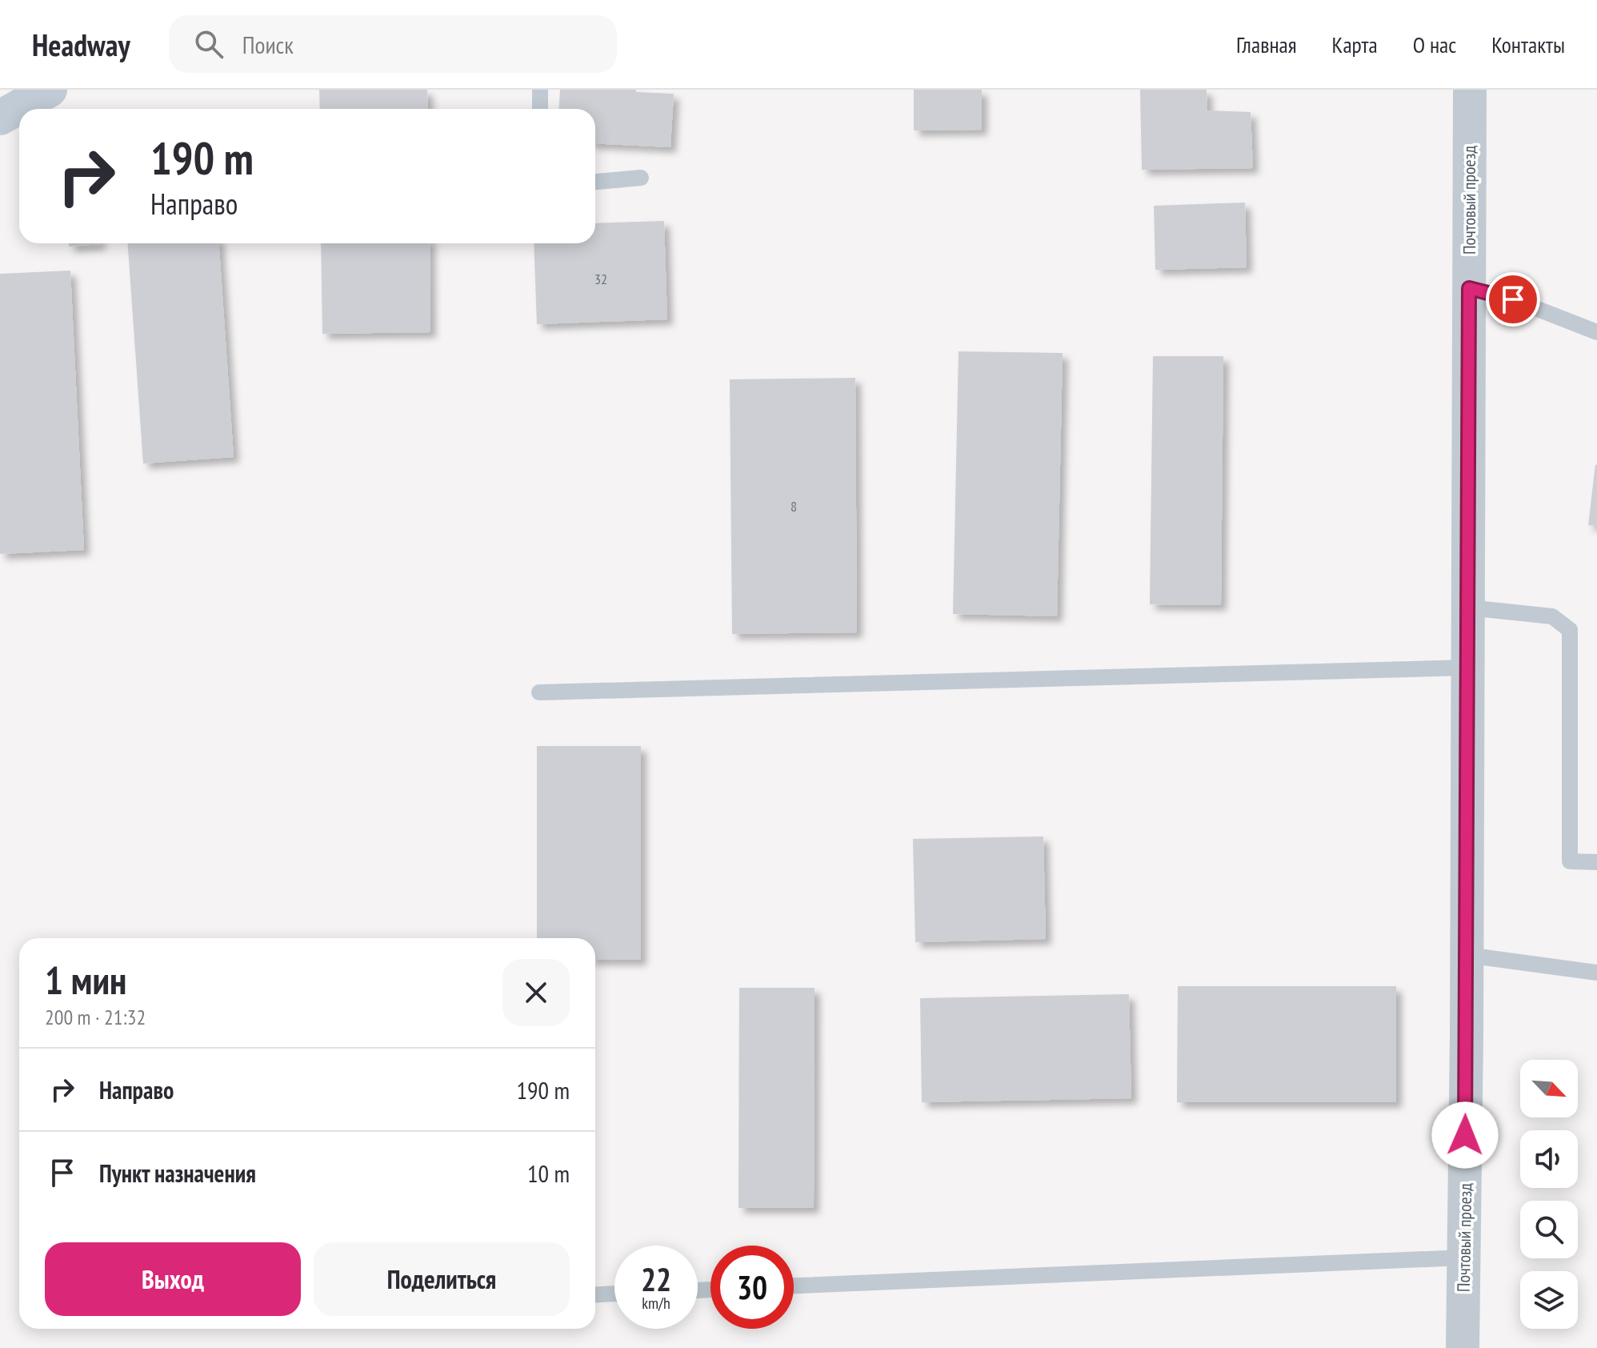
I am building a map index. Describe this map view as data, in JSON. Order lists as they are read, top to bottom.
{
  "streets": {
    "street": ["Почтовый проезд"]
  },
  "house_numbers": ["32", "8"],
  "north": "bottom right",
  "page": {
    "header": "Headway",
    "search": "Поиск",
    "nav": [
      "Главная",
      "Карта",
      "О нас",
      "Контакты"
    ],
    "turn": ["190 m", "Направо"],
    "heading": ["1 мин", "200 m · 21:32"],
    "list": [
      {
        "name": "Направо",
        "value": "190 m"
      },
      {
        "name": "Пункт назначения",
        "value": "10 m"
      }
    ],
    "buttons": ["Выход", "Поделиться"],
    "speed": "22 km/h",
    "limit": "30"
  }
}
